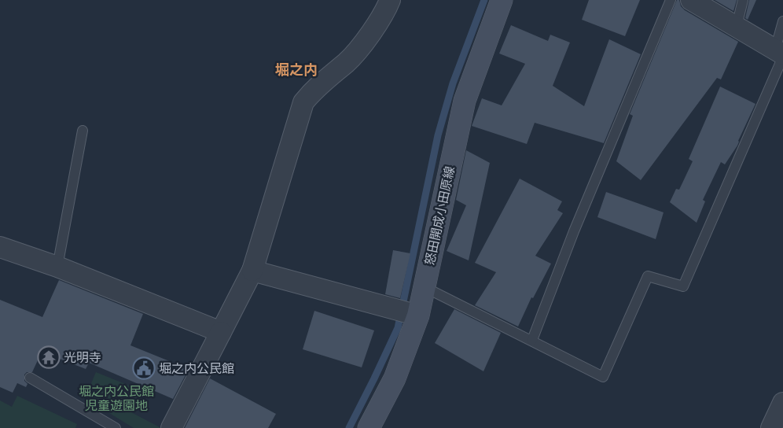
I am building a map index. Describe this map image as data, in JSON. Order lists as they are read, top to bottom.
{
  "streets": {
    "main road": ["怒田開成小田原線"]
  },
  "districts": ["堀之内"],
  "parks": ["堀之内公民館 児童遊園地"],
  "places": {
    "temple": ["光明寺"],
    "public building": ["堀之内公民館"]
  }
}
